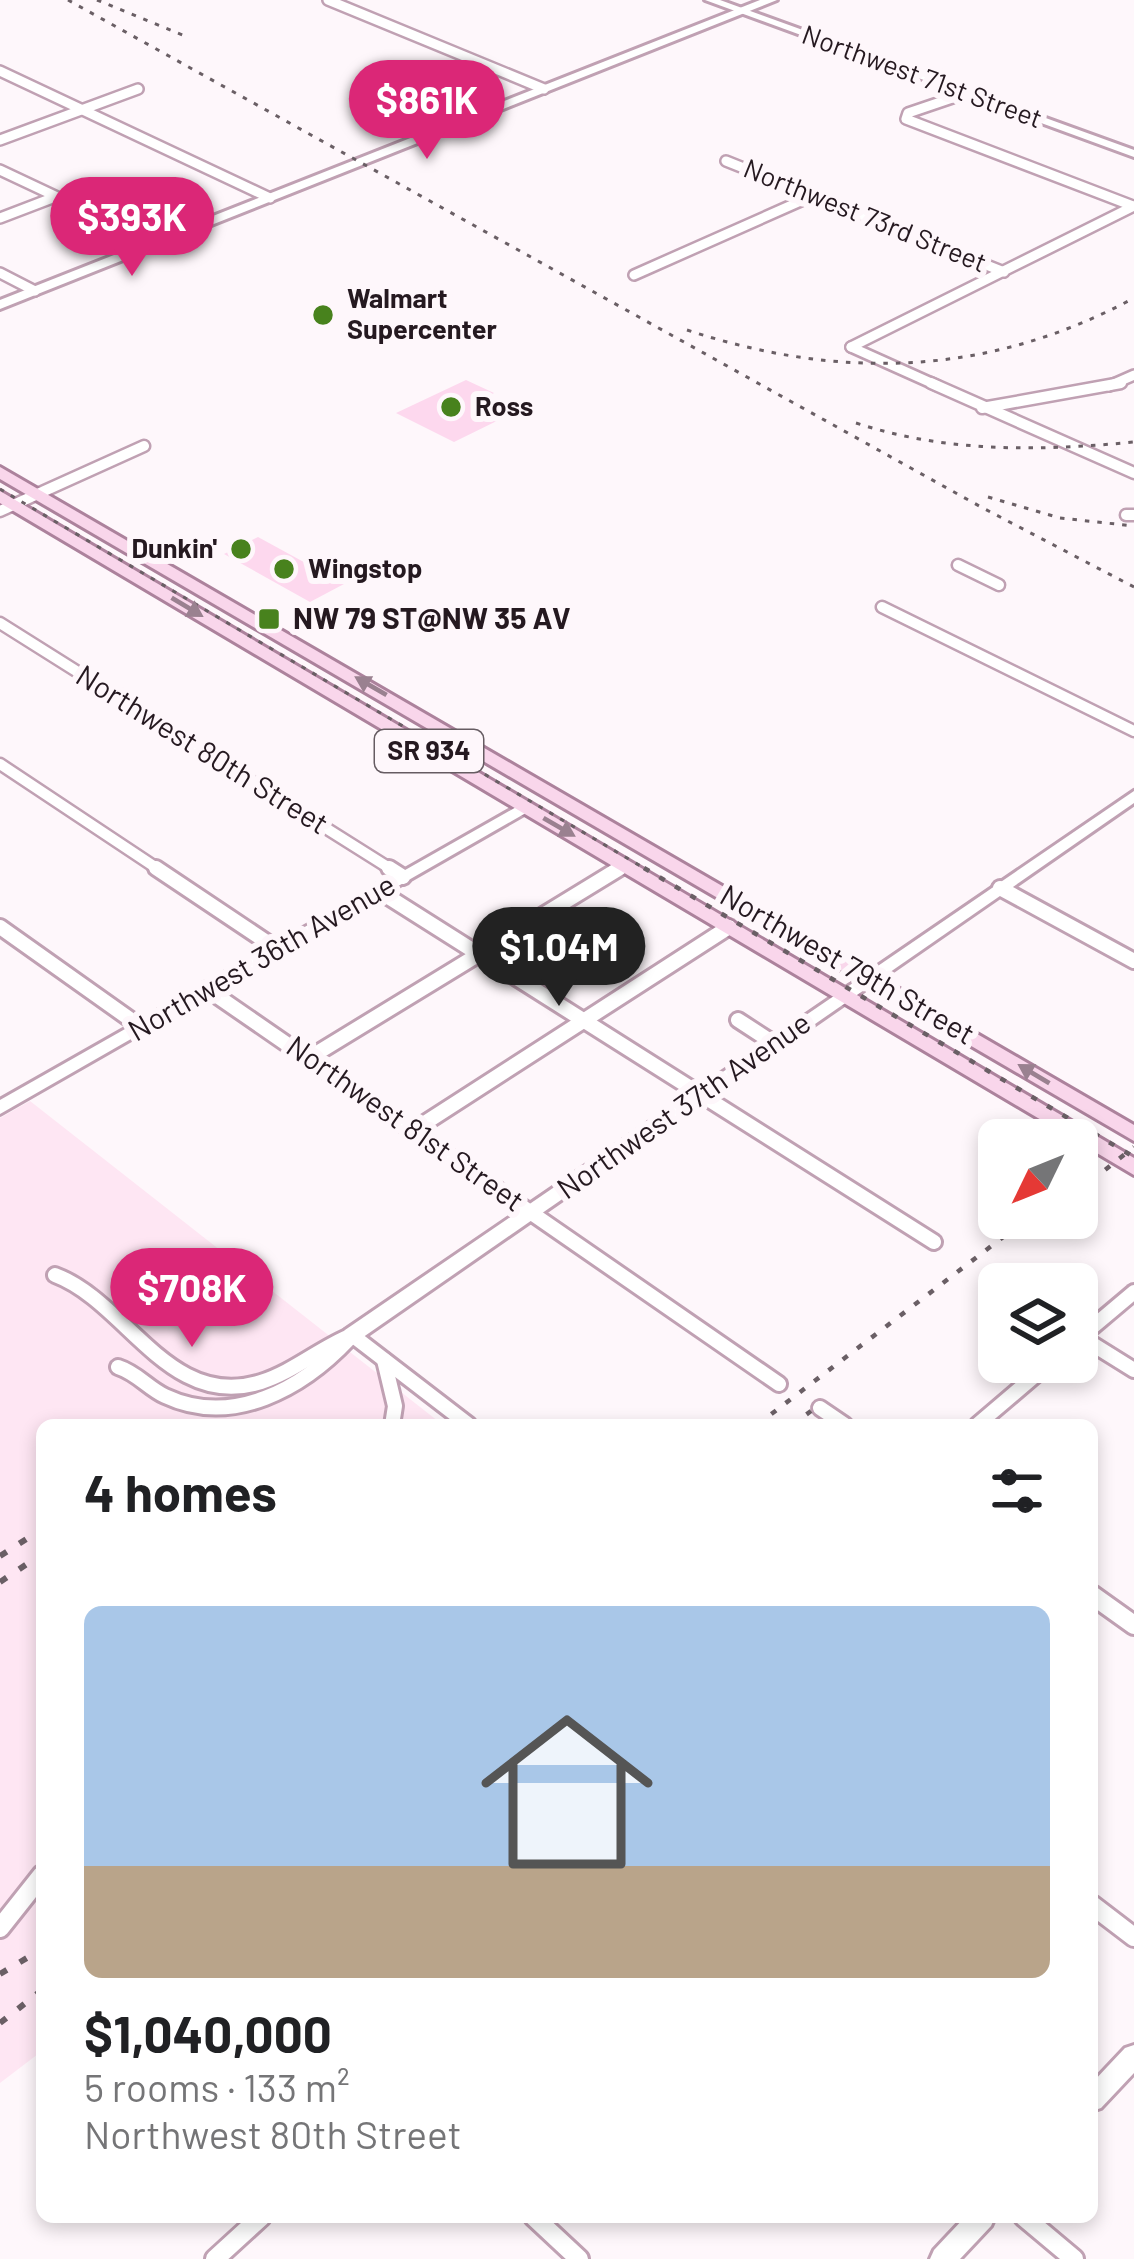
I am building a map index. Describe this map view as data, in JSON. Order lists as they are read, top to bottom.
{
  "streets": {
    "main road": ["SR 934", "Northwest 79th Street"],
    "street": [
      "Northwest 71st Street",
      "Northwest 73rd Street",
      "Northwest 80th Street",
      "Northwest 36th Avenue",
      "Northwest 37th Avenue",
      "Northwest 81st Street"
    ]
  },
  "crossings": [
    ["Northwest 80th Street", "Northwest 36th Avenue"],
    ["Northwest 36th Avenue", "Northwest 79th Street"],
    ["Northwest 36th Avenue", "Northwest 81st Street"],
    ["Northwest 79th Street", "Northwest 37th Avenue"],
    ["Northwest 37th Avenue", "Northwest 81st Street"]
  ],
  "places": {
    "other": [
      "Walmart Supercenter",
      "Ross",
      "Dunkin'",
      "Wingstop"
    ],
    "transit": ["NW 79 ST@NW 35 AV"]
  },
  "north": "bottom left",
  "page": {
    "price": [
      "$861K",
      "$393K",
      "$1.04M",
      "$708K"
    ],
    "heading": "4 homes",
    "list": [
      {
        "name": "$1,040,000",
        "note": "5 rooms · 133 m² · Northwest 80th Street"
      }
    ]
  }
}
